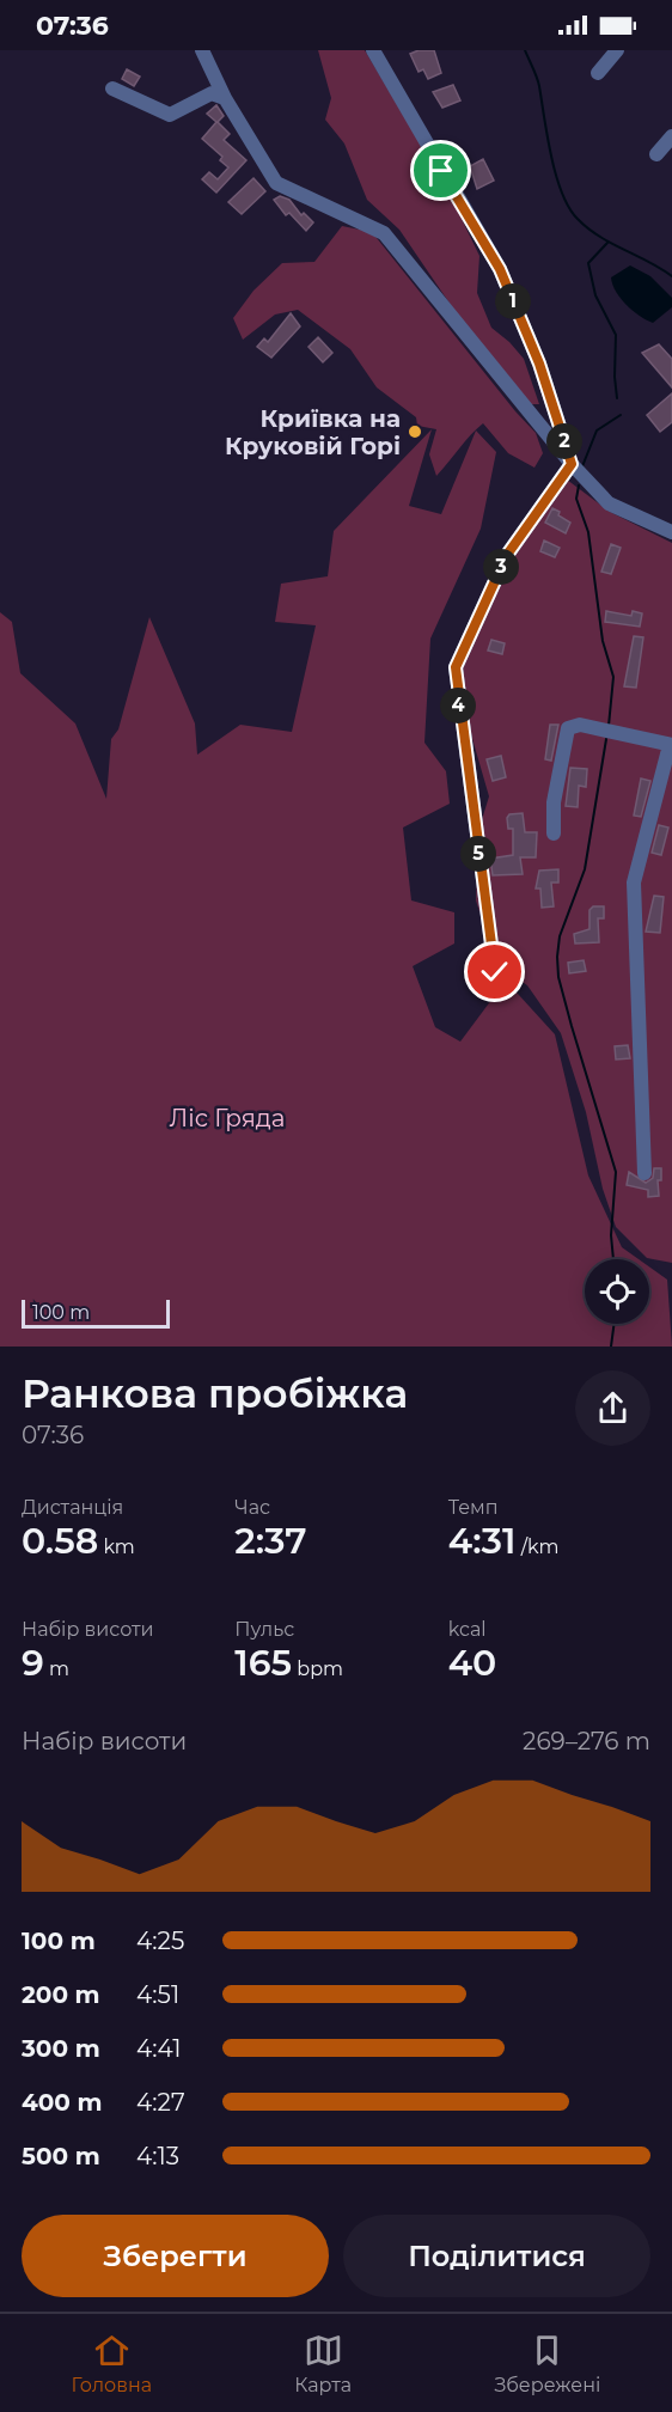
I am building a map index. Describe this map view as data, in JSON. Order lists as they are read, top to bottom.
{
  "parks": ["Ліс Гряда"],
  "places": ["Криївка на Круковій Горі"],
  "scale_bar": "100 m",
  "page": {
    "status": "07:36",
    "pins": [
      "1",
      "2",
      "3",
      "4",
      "5"
    ],
    "scale": "100 m",
    "heading": ["Ранкова пробіжка", "07:36"],
    "stats": [
      ["Дистанція", "0.58 km"],
      ["Час", "2:37"],
      ["Темп", "4:31 /km"],
      ["Набір висоти", "9 m"],
      ["Пульс", "165 bpm"],
      ["kcal", "40"]
    ],
    "chart": ["Набір висоти", "269–276 m"],
    "list": [
      {
        "name": "100 m",
        "note": "4:25"
      },
      {
        "name": "200 m",
        "note": "4:51"
      },
      {
        "name": "300 m",
        "note": "4:41"
      },
      {
        "name": "400 m",
        "note": "4:27"
      },
      {
        "name": "500 m",
        "note": "4:13"
      }
    ],
    "buttons": ["Зберегти", "Поділитися"],
    "tabs": ["Головна", "Карта", "Збережені"]
  }
}
